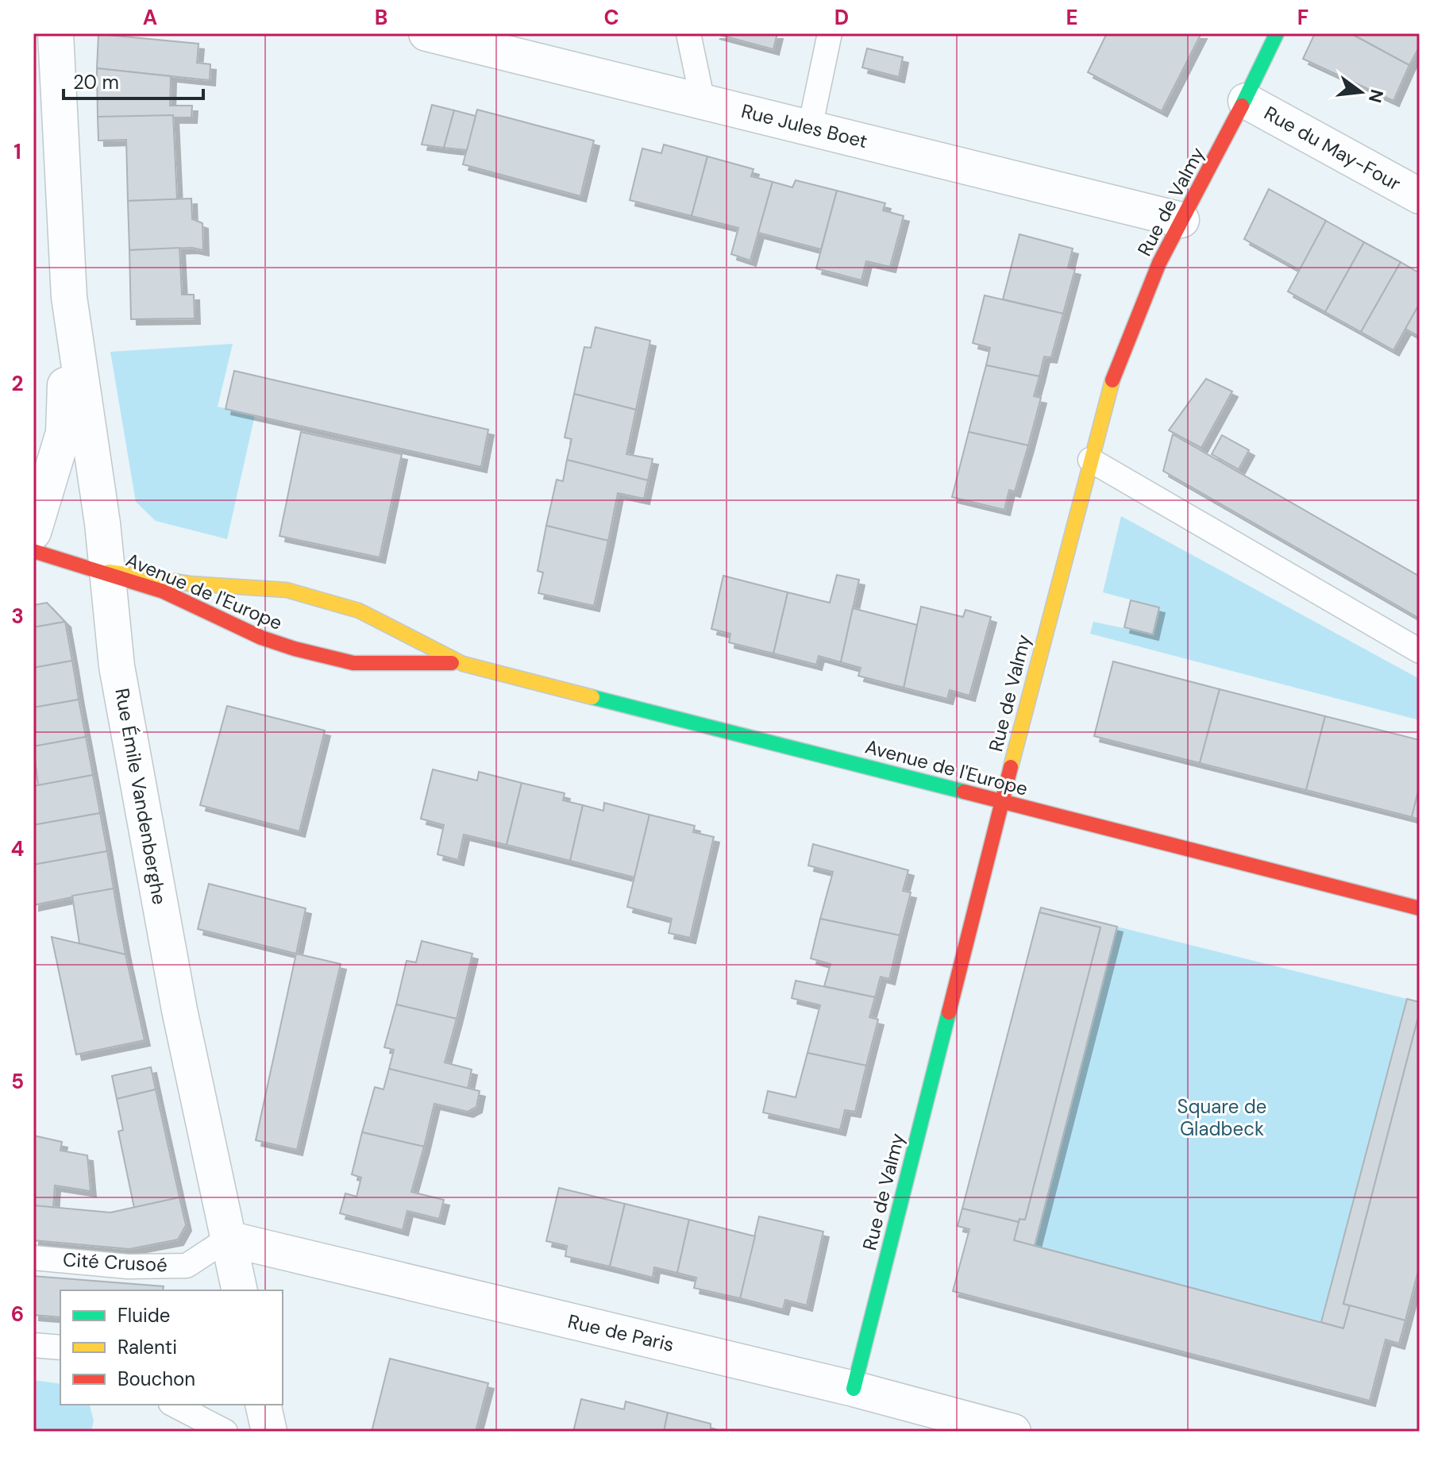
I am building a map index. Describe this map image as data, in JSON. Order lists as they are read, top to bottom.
{
  "streets": {
    "street": [
      "Rue Jules Boet",
      "Rue du May-Four",
      "Rue de Valmy",
      "Avenue de l'Europe",
      "Rue Émile Vandenberghe",
      "Rue de Paris"
    ],
    "lane": ["Cité Crusoé"]
  },
  "crossings": [
    ["Rue Jules Boet", "Rue de Valmy"],
    ["Rue du May-Four", "Rue de Valmy"],
    ["Rue de Valmy", "Avenue de l'Europe"],
    ["Rue de Valmy", "Rue de Paris"],
    ["Avenue de l'Europe", "Rue Émile Vandenberghe"],
    ["Rue Émile Vandenberghe", "Cité Crusoé"],
    ["Rue Émile Vandenberghe", "Rue de Paris"],
    ["Cité Crusoé", "Rue de Paris"]
  ],
  "parks": ["Square de Gladbeck"],
  "legend": ["Fluide", "Ralenti", "Bouchon"],
  "scale_bar": "20 m",
  "north": "right",
  "grid": {
    "columns": [
      "A",
      "B",
      "C",
      "D",
      "E",
      "F"
    ],
    "rows": [
      "1",
      "2",
      "3",
      "4",
      "5",
      "6"
    ]
  }
}
